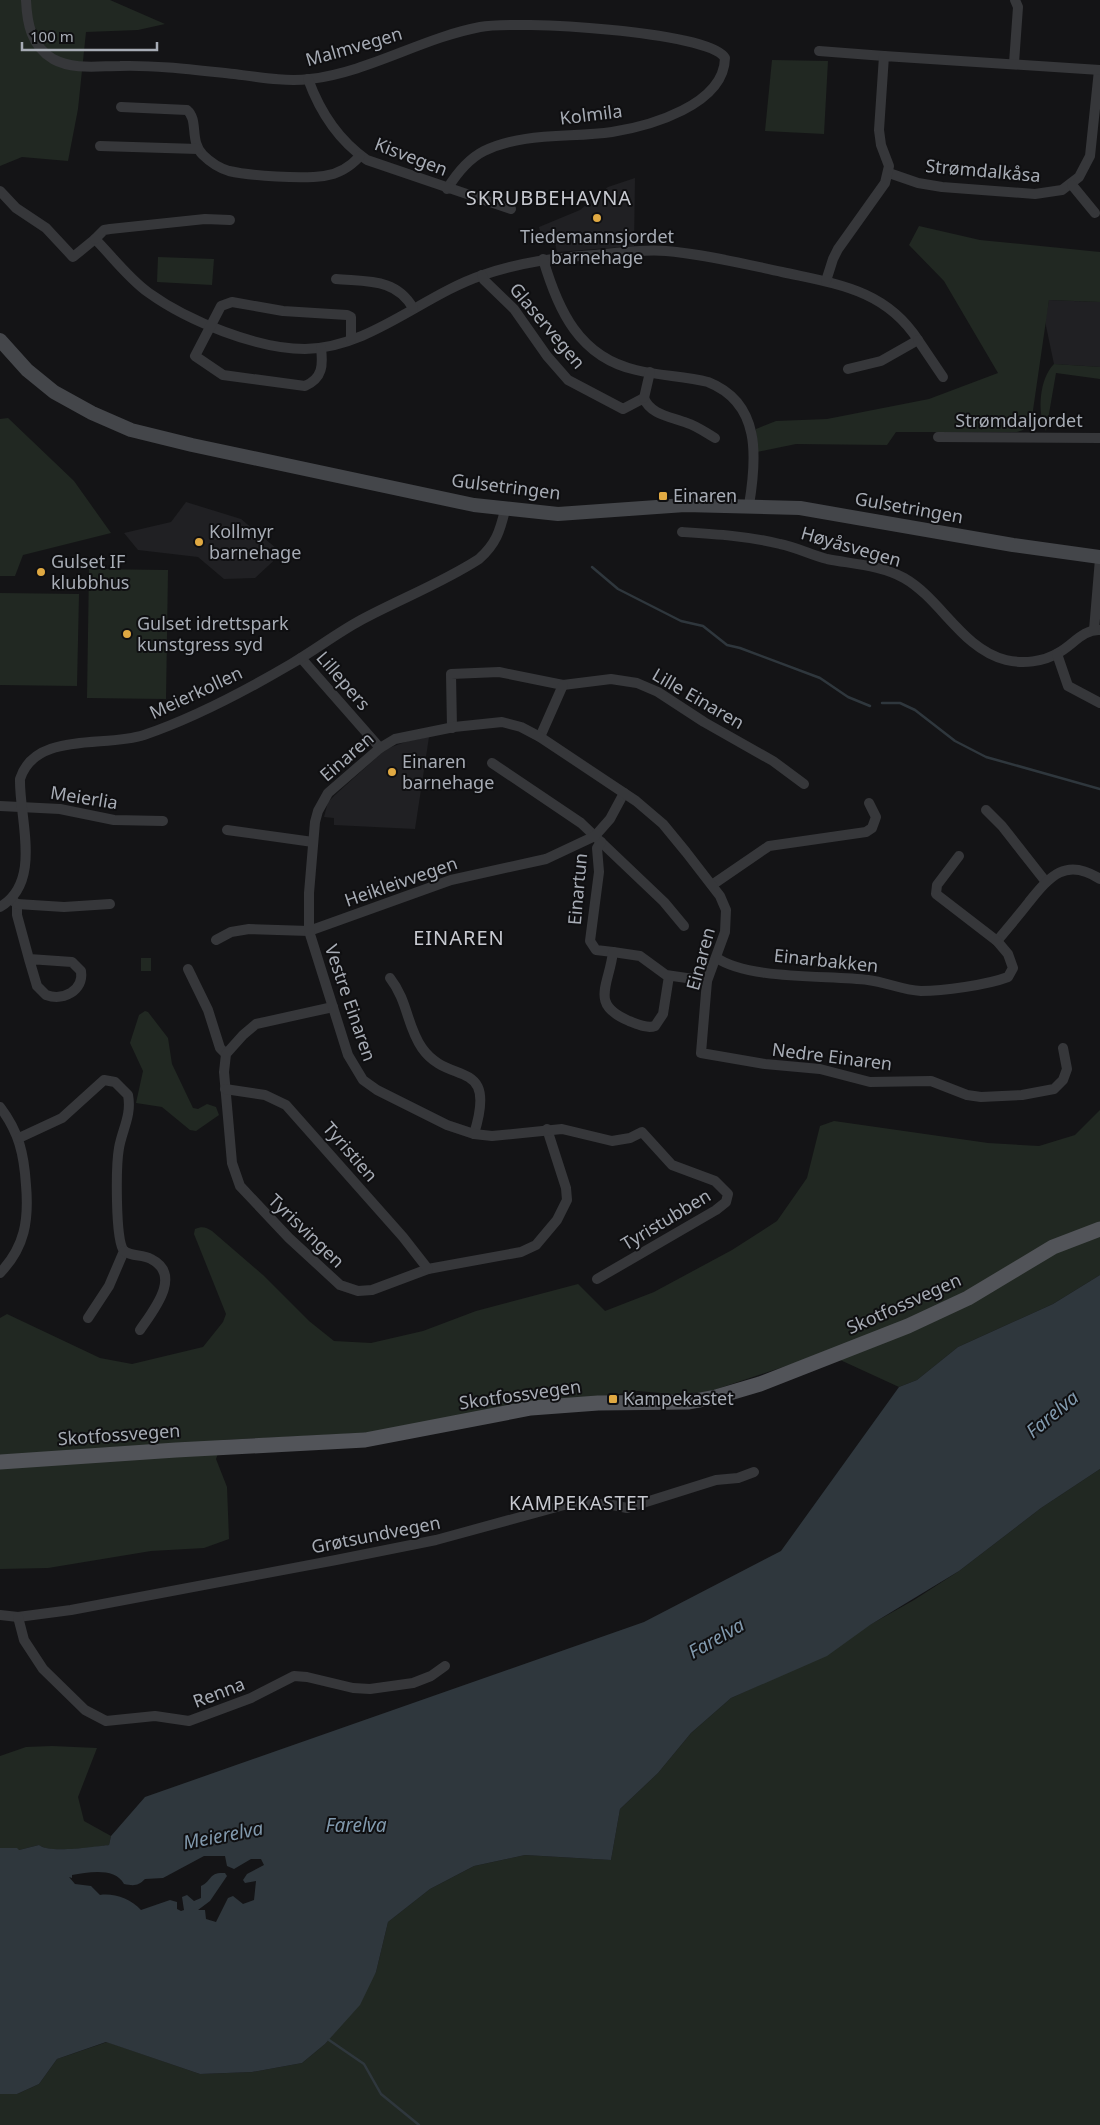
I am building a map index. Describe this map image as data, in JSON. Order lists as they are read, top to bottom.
{
  "streets": {
    "main road": ["Skotfossvegen"],
    "street": [
      "Malmvegen",
      "Kolmila",
      "Kisvegen",
      "Strømdalkåsa",
      "Glaservegen",
      "Strømdaljordet",
      "Gulsetringen",
      "Høyåsvegen",
      "Lillepers",
      "Meierkollen",
      "Lille Einaren",
      "Einaren",
      "Meierlia",
      "Heikleivvegen",
      "Einartun",
      "Einarbakken",
      "Vestre Einaren",
      "Nedre Einaren",
      "Tyristien",
      "Tyristubben",
      "Tyrisvingen",
      "Grøtsundvegen",
      "Renna"
    ]
  },
  "crossings": [
    ["Malmvegen", "Kolmila"],
    ["Malmvegen", "Kisvegen"],
    ["Kolmila", "Kisvegen"],
    ["Glaservegen", "Gulsetringen"],
    ["Gulsetringen", "Høyåsvegen"],
    ["Gulsetringen", "Meierkollen"],
    ["Lillepers", "Meierkollen"],
    ["Lillepers", "Einaren"],
    ["Meierkollen", "Meierlia"],
    ["Lille Einaren", "Einaren"],
    ["Einaren", "Heikleivvegen"],
    ["Einaren", "Einartun"],
    ["Einaren", "Einarbakken"],
    ["Einaren", "Vestre Einaren"],
    ["Einaren", "Nedre Einaren"],
    ["Heikleivvegen", "Einartun"],
    ["Heikleivvegen", "Vestre Einaren"],
    ["Vestre Einaren", "Tyristubben"],
    ["Vestre Einaren", "Tyrisvingen"],
    ["Tyristien", "Tyrisvingen"],
    ["Grøtsundvegen", "Renna"]
  ],
  "districts": ["SKRUBBEHAVNA", "EINAREN", "KAMPEKASTET"],
  "water": ["Farelva", "Meierelva"],
  "places": {
    "other": [
      "Tiedemannsjordet barnehage",
      "Kollmyr barnehage",
      "Gulset IF klubbhus",
      "Gulset idrettspark kunstgress syd",
      "Einaren barnehage"
    ],
    "transit": ["Einaren", "Kampekastet"]
  },
  "scale_bar": "100 m"
}
